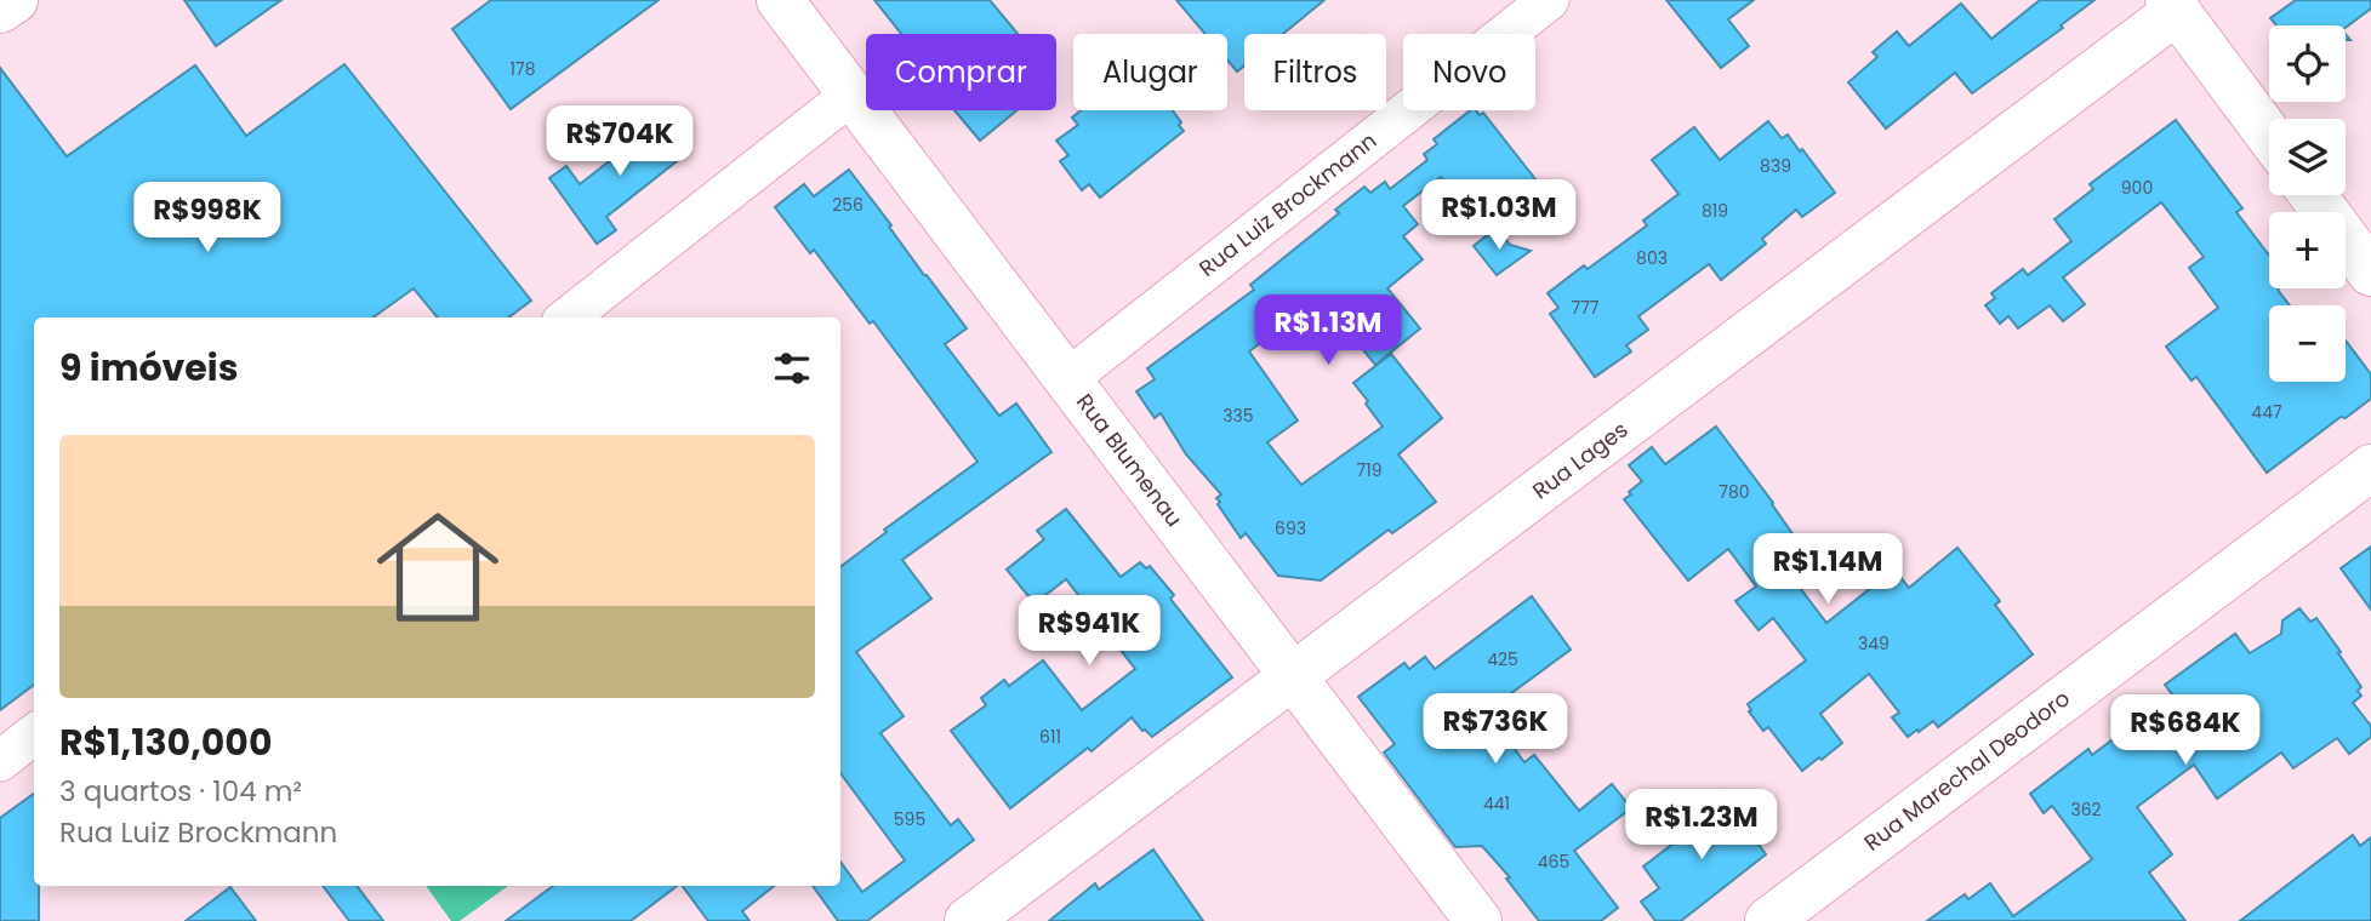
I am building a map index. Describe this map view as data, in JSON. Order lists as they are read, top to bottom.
{
  "streets": {
    "main road": ["Rua Blumenau", "Rua Lages", "Rua Marechal Deodoro"],
    "street": ["Rua Luiz Brockmann"]
  },
  "crossings": [
    ["Rua Luiz Brockmann", "Rua Blumenau"],
    ["Rua Blumenau", "Rua Lages"]
  ],
  "house_numbers": [
    "178",
    "839",
    "900",
    "256",
    "819",
    "803",
    "777",
    "447",
    "335",
    "719",
    "780",
    "693",
    "349",
    "425",
    "611",
    "441",
    "362",
    "595",
    "465"
  ],
  "page": {
    "map_buttons": ["+", "−"],
    "chip": [
      "Comprar",
      "Alugar",
      "Filtros",
      "Novo"
    ],
    "price": [
      "R$704K",
      "R$1.03M",
      "R$998K",
      "R$1.13M",
      "R$1.14M",
      "R$941K",
      "R$736K",
      "R$684K",
      "R$1.23M"
    ],
    "heading": "9 imóveis",
    "list": [
      {
        "name": "R$1,130,000",
        "note": "3 quartos · 104 m² · Rua Luiz Brockmann"
      }
    ]
  }
}
